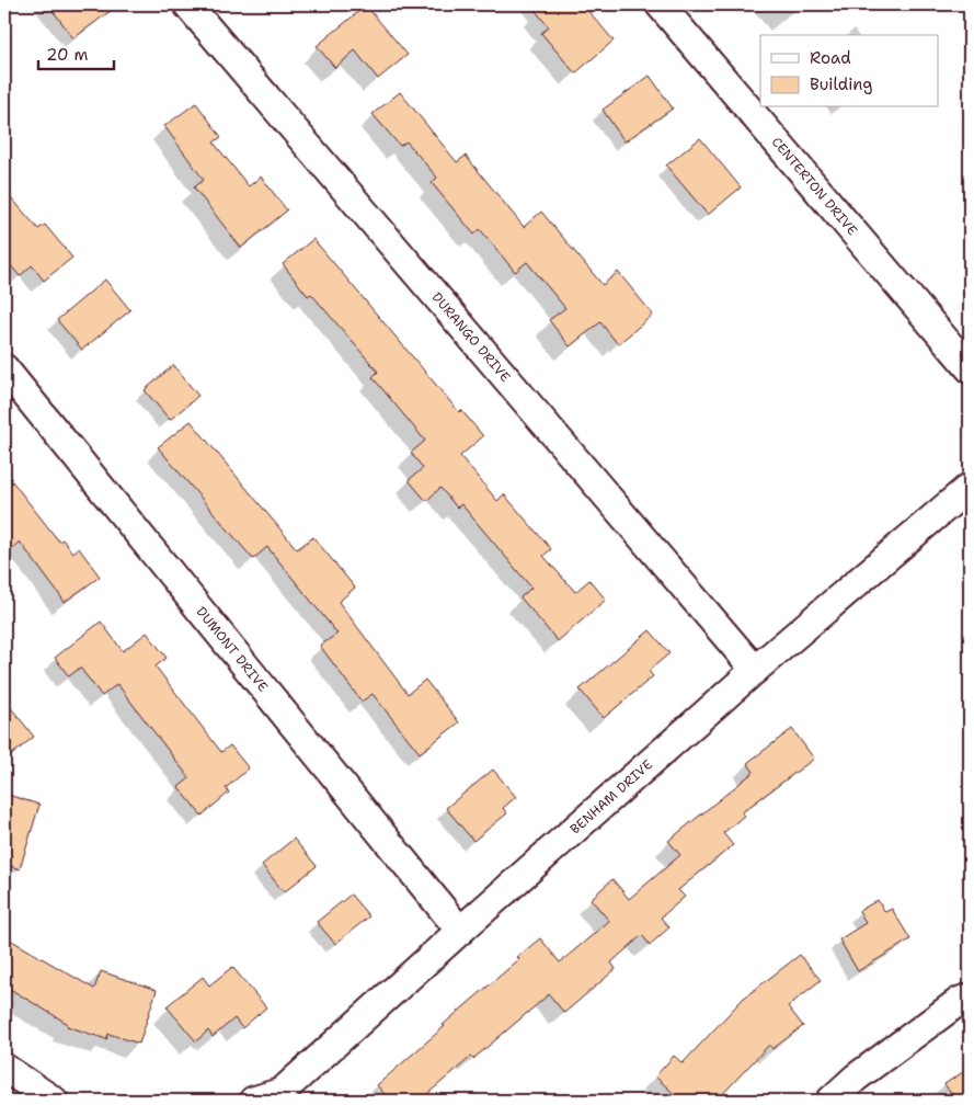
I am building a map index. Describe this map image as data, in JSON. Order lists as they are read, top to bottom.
{
  "streets": {
    "street": [
      "CENTERTON DRIVE",
      "DURANGO DRIVE",
      "DUMONT DRIVE",
      "BENHAM DRIVE"
    ]
  },
  "crossings": [
    ["DURANGO DRIVE", "BENHAM DRIVE"],
    ["DUMONT DRIVE", "BENHAM DRIVE"]
  ],
  "legend": ["Road", "Building"],
  "scale_bar": "20 m"
}
